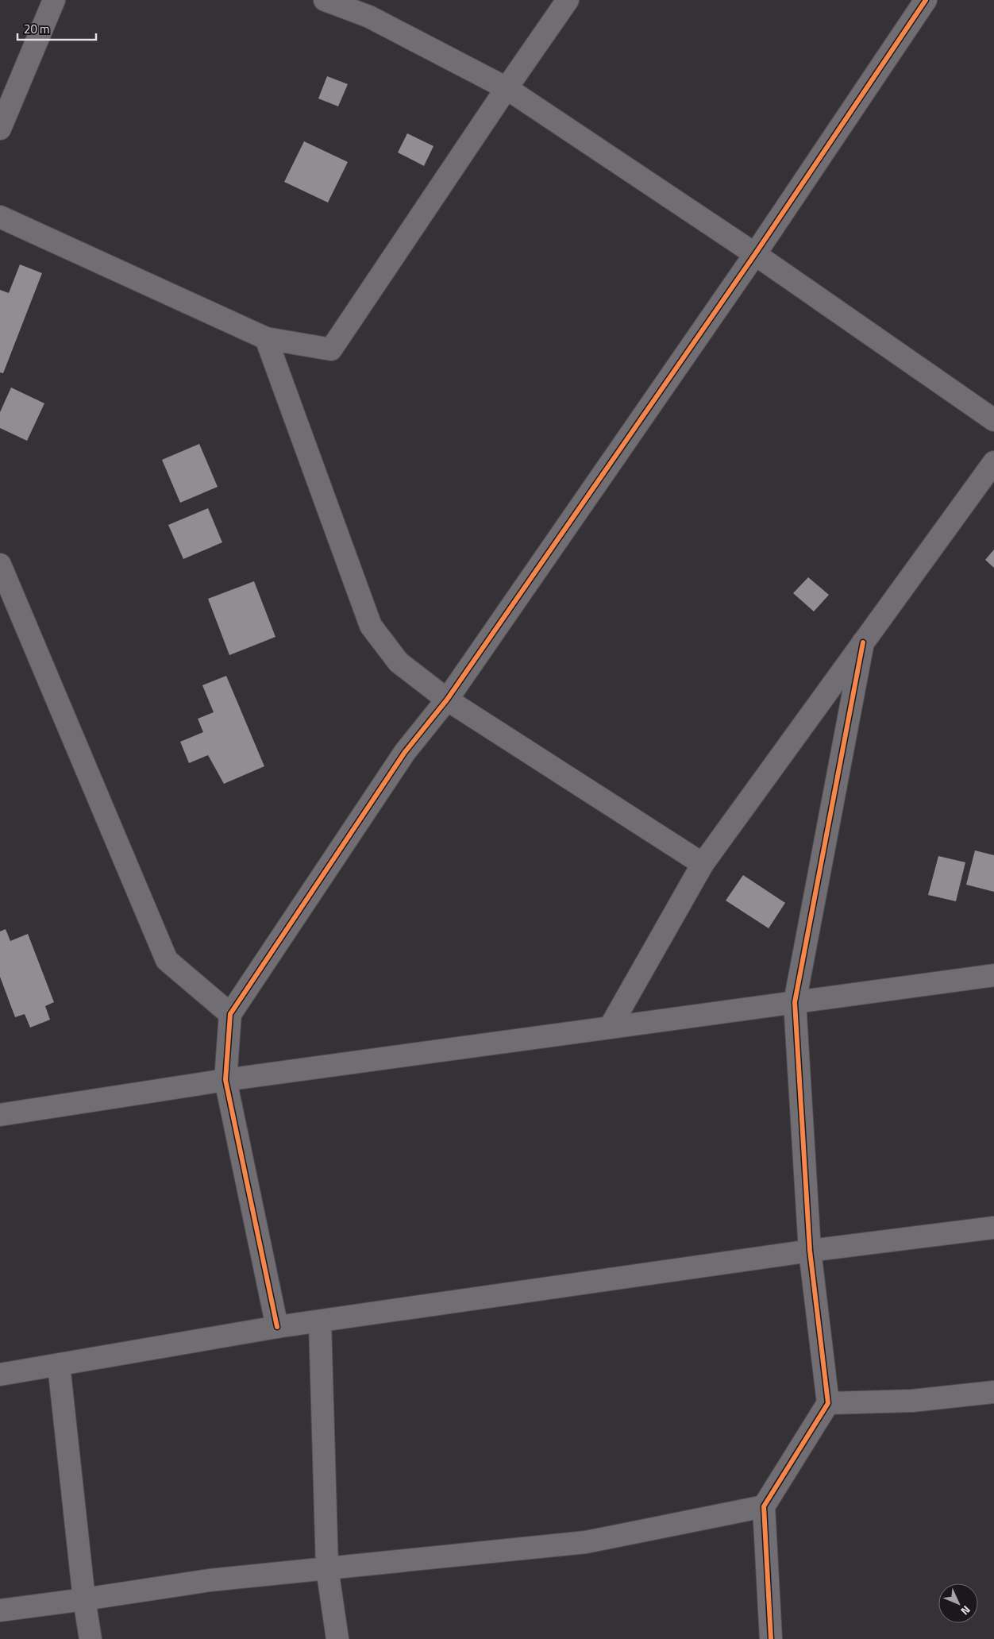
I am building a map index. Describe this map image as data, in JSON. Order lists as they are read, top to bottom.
{
  "scale_bar": "20 m",
  "north": "bottom right"
}
